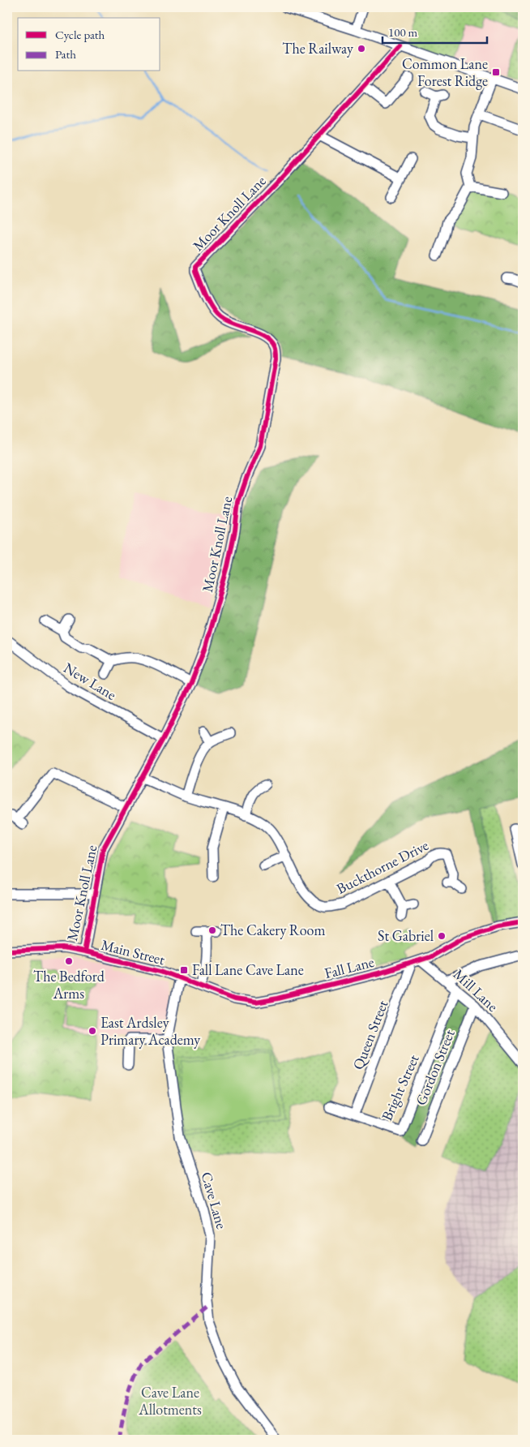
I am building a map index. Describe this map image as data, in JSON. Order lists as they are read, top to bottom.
{
  "streets": {
    "street": [
      "Moor Knoll Lane",
      "New Lane",
      "Buckthorne Drive",
      "Main Street",
      "Fall Lane",
      "Mill Lane",
      "Queen Street",
      "Gordon Street",
      "Bright Street",
      "Cave Lane"
    ]
  },
  "crossings": [
    ["Moor Knoll Lane", "New Lane"],
    ["Moor Knoll Lane", "Buckthorne Drive"],
    ["Moor Knoll Lane", "Main Street"],
    ["Main Street", "Fall Lane"],
    ["Main Street", "Cave Lane"],
    ["Fall Lane", "Mill Lane"],
    ["Fall Lane", "Queen Street"],
    ["Fall Lane", "Cave Lane"],
    ["Mill Lane", "Queen Street"],
    ["Mill Lane", "Gordon Street"],
    ["Mill Lane", "Bright Street"],
    ["Queen Street", "Bright Street"]
  ],
  "parks": ["Cave Lane Allotments"],
  "places": {
    "other": [
      "The Railway",
      "The Cakery Room",
      "St Gabriel",
      "The Bedford Arms",
      "East Ardsley Primary Academy"
    ],
    "transit": ["Common Lane Forest Ridge", "Fall Lane Cave Lane"]
  },
  "legend": ["Cycle path", "Path"],
  "scale_bar": "100 m"
}
